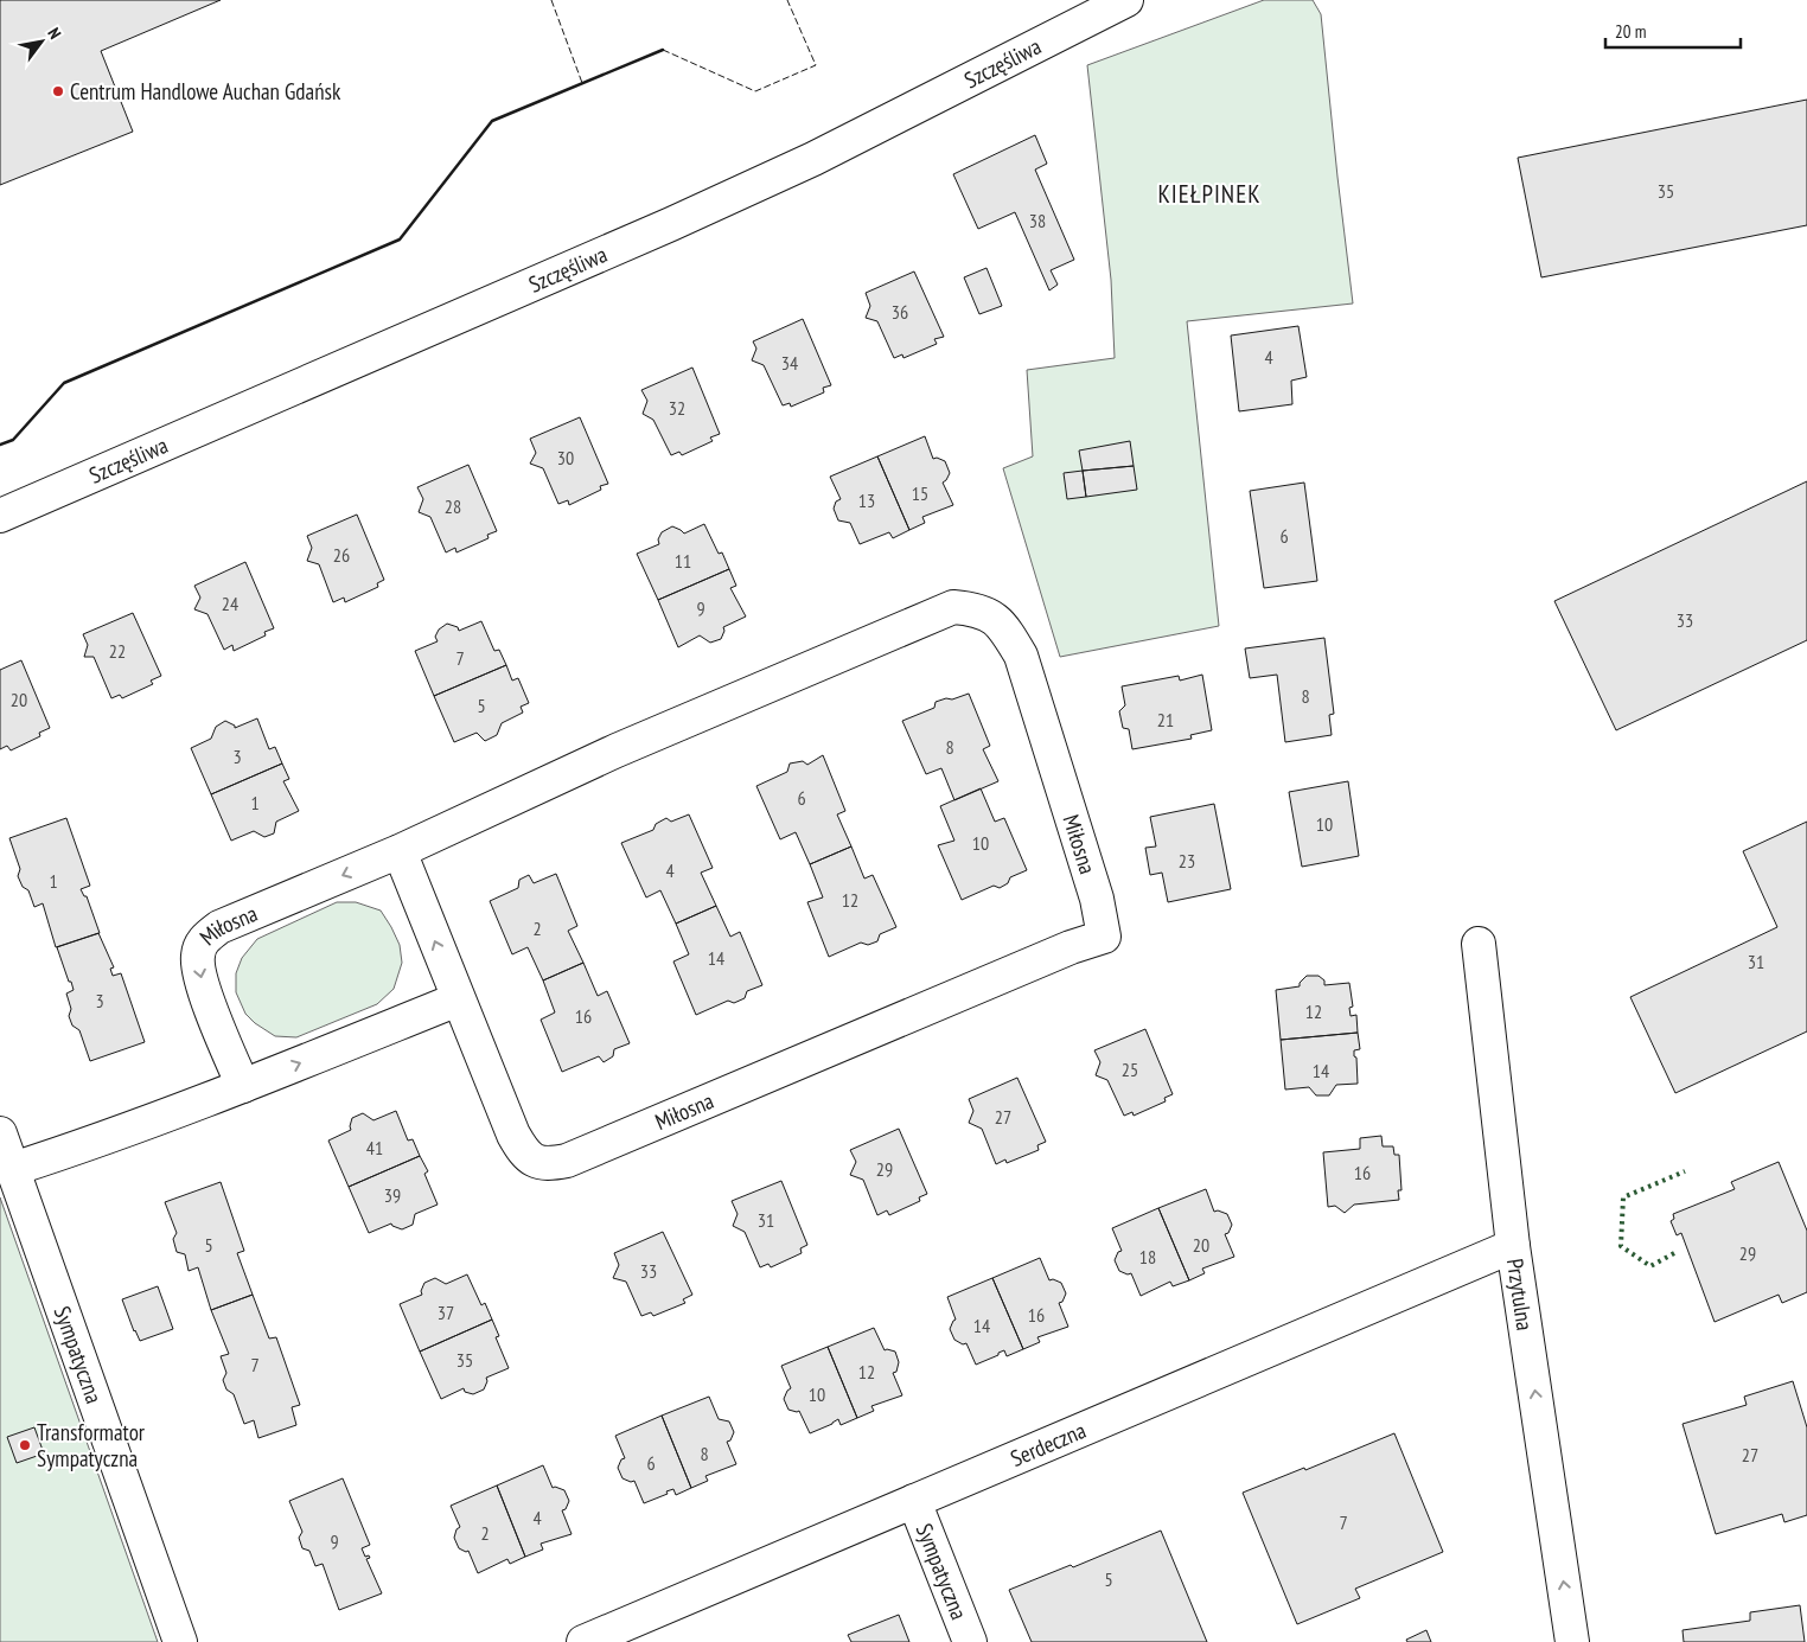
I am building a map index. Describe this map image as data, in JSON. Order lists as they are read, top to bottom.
{
  "streets": {
    "street": [
      "Szczęśliwa",
      "Miłosna",
      "Przytulna",
      "Sympatyczna",
      "Serdeczna"
    ]
  },
  "crossings": [
    ["Przytulna", "Serdeczna"],
    ["Sympatyczna", "Serdeczna"]
  ],
  "one_way": ["Przytulna"],
  "districts": ["KIEŁPINEK"],
  "places": ["Centrum Handlowe Auchan Gdańsk", "Transformator Sympatyczna"],
  "house_numbers": [
    "35",
    "38",
    "36",
    "4",
    "34",
    "32",
    "30",
    "15",
    "13",
    "28",
    "6",
    "26",
    "11",
    "24",
    "9",
    "33",
    "22",
    "7",
    "8",
    "20",
    "5",
    "21",
    "8",
    "3",
    "6",
    "1",
    "10",
    "10",
    "23",
    "4",
    "1",
    "12",
    "2",
    "14",
    "31",
    "3",
    "12",
    "16",
    "25",
    "14",
    "27",
    "41",
    "29",
    "16",
    "39",
    "31",
    "5",
    "20",
    "29",
    "18",
    "33",
    "37",
    "16",
    "14",
    "35",
    "7",
    "12",
    "10",
    "8",
    "27",
    "6",
    "4",
    "7",
    "2",
    "9",
    "5"
  ],
  "scale_bar": "20 m",
  "north": "top right"
}
